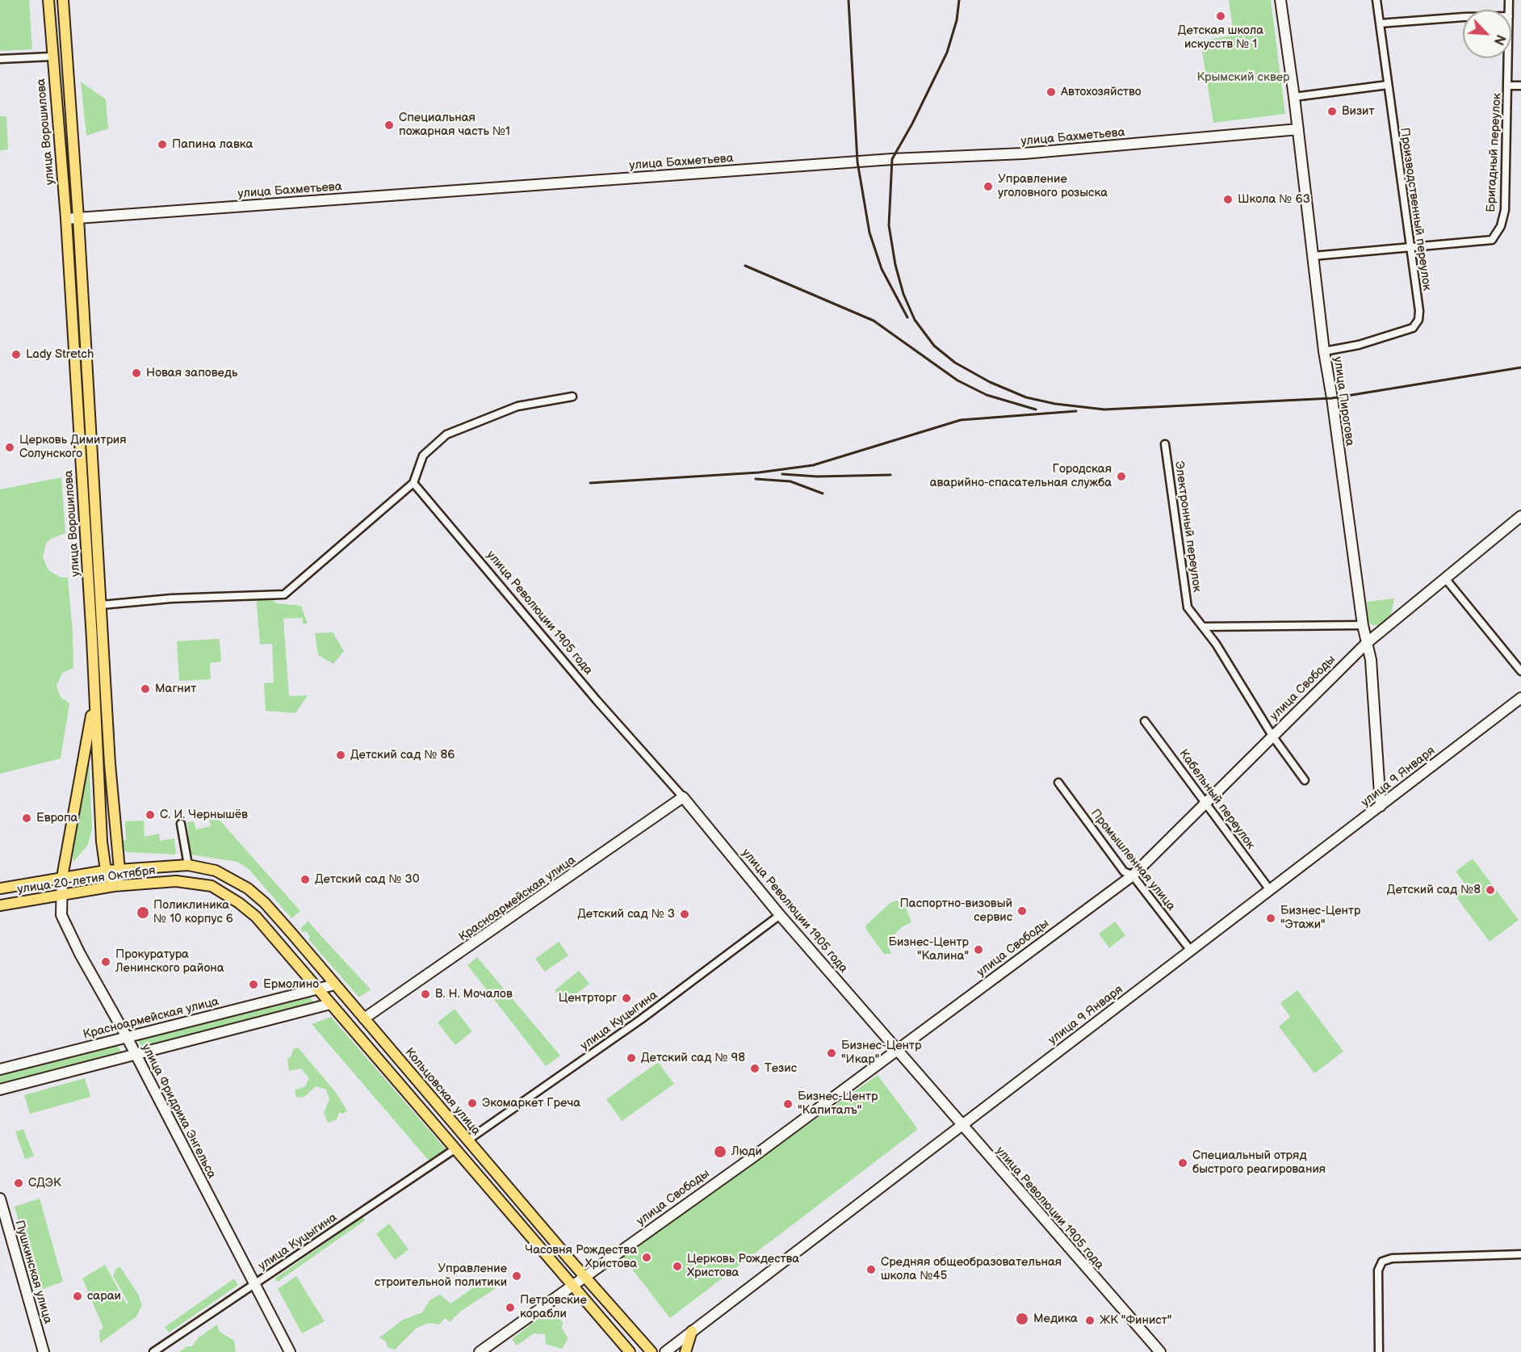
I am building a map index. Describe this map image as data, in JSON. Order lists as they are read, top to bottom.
{
  "streets": {
    "main road": ["улица Ворошилова", "улица 20-летия Октября", "Кольцовская улица"],
    "street": [
      "улица Бахметьева",
      "Бригадный переулок",
      "Производственный переулок",
      "улица Пирогова",
      "Электронный переулок",
      "улица Революции 1905 года",
      "улица Свободы",
      "улица 9 Января",
      "Кабельный переулок",
      "Промышленная улица",
      "Красноармейская улица",
      "улица Куцыгина",
      "улица Фридриха Энгельса",
      "Пушкинская улица"
    ]
  },
  "crossings": [
    ["улица Ворошилова", "улица Бахметьева"],
    ["улица Ворошилова", "улица 20-летия Октября"],
    ["улица Бахметьева", "улица Пирогова"],
    ["Бригадный переулок", "Производственный переулок"],
    ["Бригадный переулок", "улица Пирогова"],
    ["Производственный переулок", "улица Пирогова"],
    ["улица Пирогова", "улица Свободы"],
    ["улица Пирогова", "улица 9 Января"],
    ["Электронный переулок", "улица Свободы"],
    ["улица Революции 1905 года", "улица Свободы"],
    ["улица Революции 1905 года", "улица 9 Января"],
    ["улица Революции 1905 года", "Красноармейская улица"],
    ["улица Революции 1905 года", "улица Куцыгина"],
    ["улица Свободы", "Кабельный переулок"],
    ["улица Свободы", "Промышленная улица"],
    ["улица Свободы", "Кольцовская улица"],
    ["улица 9 Января", "Кабельный переулок"],
    ["улица 9 Января", "Промышленная улица"],
    ["улица 20-летия Октября", "Красноармейская улица"],
    ["улица 20-летия Октября", "Кольцовская улица"],
    ["улица 20-летия Октября", "улица Фридриха Энгельса"],
    ["Красноармейская улица", "Кольцовская улица"],
    ["Красноармейская улица", "улица Фридриха Энгельса"],
    ["улица Куцыгина", "Кольцовская улица"],
    ["улица Куцыгина", "улица Фридриха Энгельса"]
  ],
  "parks": ["Крымский сквер"],
  "places": [
    "Детская школа искусств № 1",
    "Автохозяйство",
    "Визит",
    "Специальная пожарная часть №1",
    "Папина лавка",
    "Управление уголовного розыска",
    "Школа № 63",
    "Lady Stretch",
    "Новая заповедь",
    "Церковь Димитрия Солунского",
    "Городская аварийно-спасательная служба",
    "Магнит",
    "Детский сад № 86",
    "С. И. Чернышёв",
    "Европа",
    "Детский сад № 30",
    "Детский сад №8",
    "Паспортно-визовый сервис",
    "Поликлиника № 10 корпус 6",
    "Детский сад № 3",
    "Бизнес-Центр \"Этажи\"",
    "Бизнес-Центр \"Калина\"",
    "Прокуратура Ленинского района",
    "Ермолино",
    "В. Н. Мочалов",
    "Центрторг",
    "Бизнес-Центр \"Икар\"",
    "Детский сад № 98",
    "Тезис",
    "Экомаркет Греча",
    "Бизнес-Центр \"Капиталъ\"",
    "Люди",
    "Специальный отряд быстрого реагирования",
    "СДЭК",
    "Часовня Рождества Христова",
    "Церковь Рождества Христова",
    "Средняя общеобразовательная школа №45",
    "Управление строительной политики",
    "сараи",
    "Петровские корабли",
    "Медика",
    "ЖК \"Финист\""
  ],
  "north": "bottom right"
}
